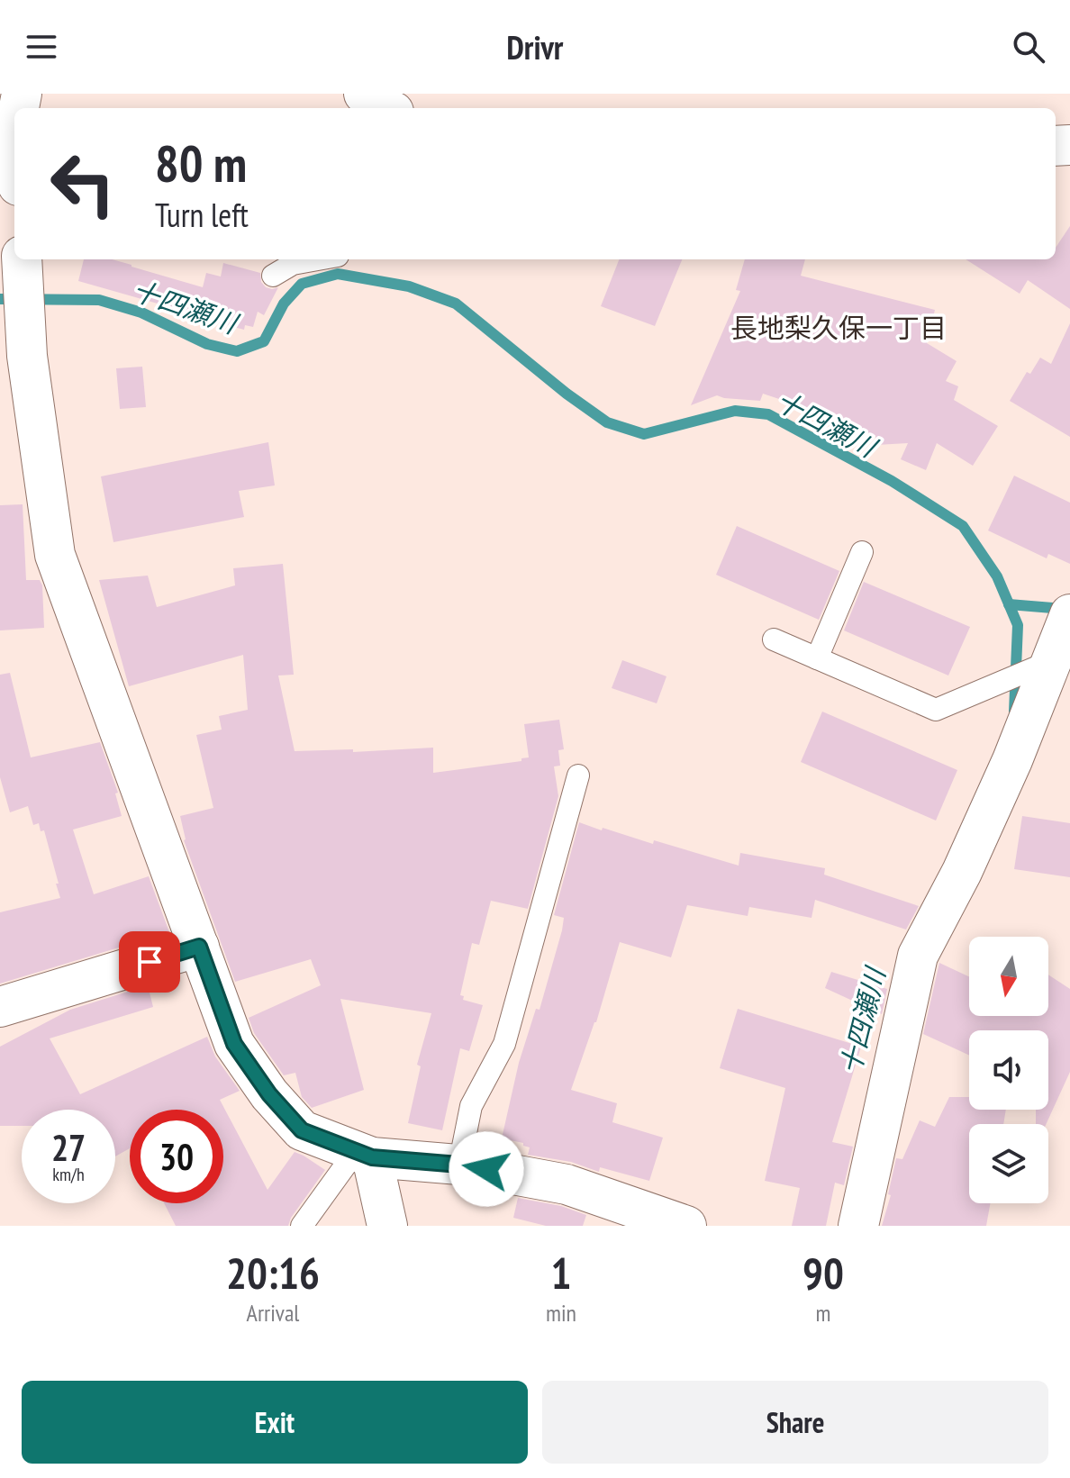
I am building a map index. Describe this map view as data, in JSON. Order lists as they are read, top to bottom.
{
  "districts": ["長地梨久保一丁目"],
  "water": ["十四瀬川"],
  "north": "bottom",
  "page": {
    "header": "Drivr",
    "turn": ["80 m", "Turn left"],
    "speed": "27 km/h",
    "limit": "30",
    "eta": [
      "20:16",
      "Arrival",
      "1",
      "min",
      "90",
      "m"
    ],
    "buttons": ["Exit", "Share"]
  }
}
